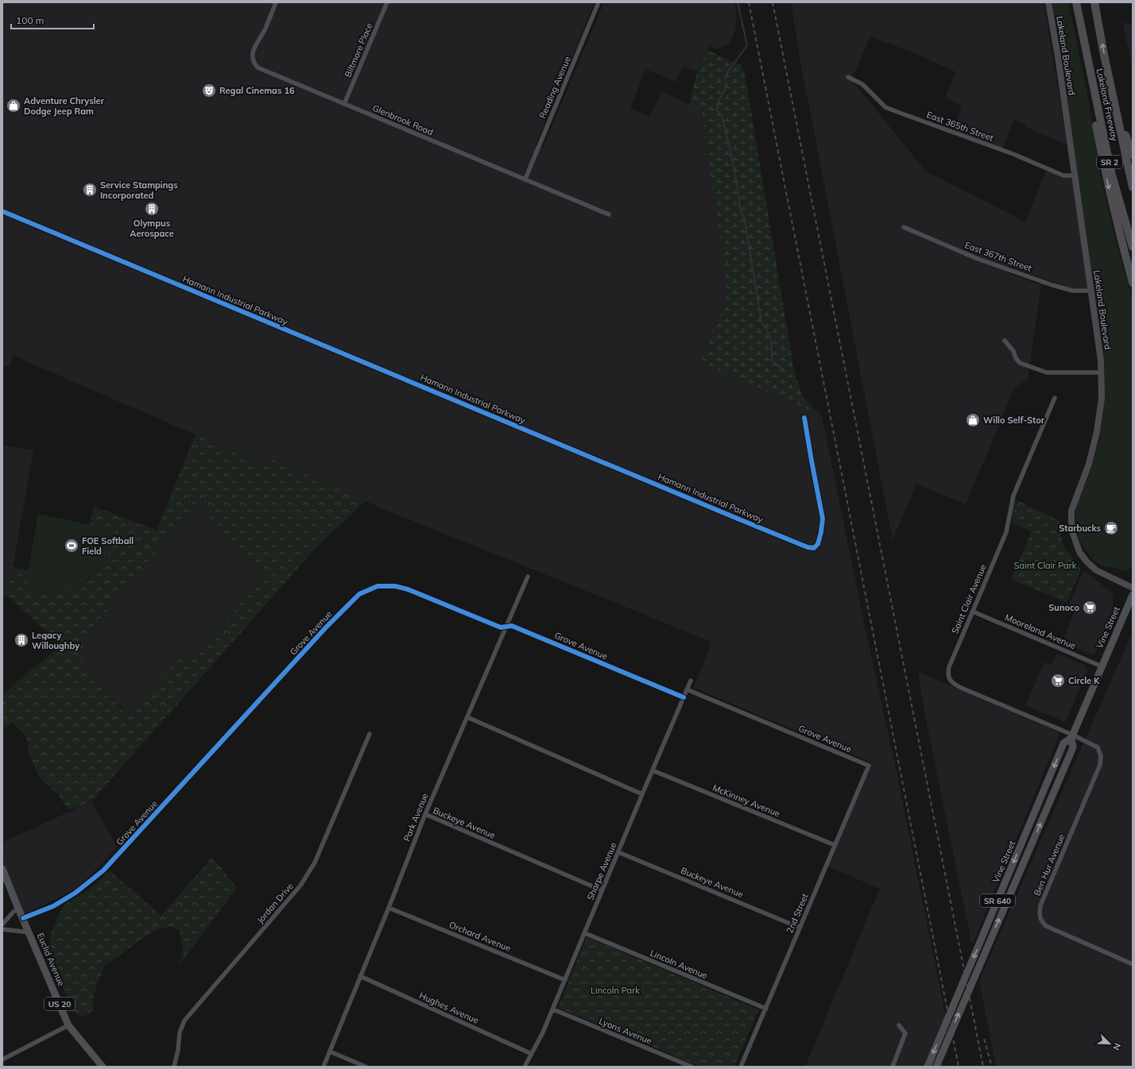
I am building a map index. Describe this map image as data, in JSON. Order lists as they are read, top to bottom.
{
  "streets": {
    "highway": ["Lakeland Freeway", "SR 2"],
    "main road": [
      "Vine Street",
      "SR 640",
      "Euclid Avenue",
      "US 20"
    ],
    "street": [
      "Biltmore Place",
      "Lakeland Boulevard",
      "Reading Avenue",
      "Glenbrook Road",
      "East 365th Street",
      "East 367th Street",
      "Hamann Industrial Parkway",
      "Saint Clair Avenue",
      "Mooreland Avenue",
      "Grove Avenue",
      "McKinney Avenue",
      "Park Avenue",
      "Buckeye Avenue",
      "Ben Hur Avenue",
      "Sharpe Avenue",
      "Jordan Drive",
      "2nd Street",
      "Orchard Avenue",
      "Lincoln Avenue",
      "Hughes Avenue",
      "Lyons Avenue"
    ]
  },
  "crossings": [
    ["Biltmore Place", "Glenbrook Road"],
    ["Lakeland Boulevard", "East 365th Street"],
    ["Lakeland Boulevard", "East 367th Street"],
    ["Reading Avenue", "Glenbrook Road"],
    ["Saint Clair Avenue", "Vine Street"],
    ["Saint Clair Avenue", "Mooreland Avenue"],
    ["Saint Clair Avenue", "Ben Hur Avenue"],
    ["Vine Street", "Mooreland Avenue"],
    ["Vine Street", "Ben Hur Avenue"],
    ["Grove Avenue", "Park Avenue"],
    ["Grove Avenue", "Sharpe Avenue"],
    ["Grove Avenue", "2nd Street"],
    ["Grove Avenue", "Euclid Avenue"],
    ["McKinney Avenue", "Sharpe Avenue"],
    ["McKinney Avenue", "2nd Street"],
    ["Park Avenue", "Buckeye Avenue"],
    ["Park Avenue", "Orchard Avenue"],
    ["Park Avenue", "Hughes Avenue"],
    ["Buckeye Avenue", "Sharpe Avenue"],
    ["Buckeye Avenue", "2nd Street"],
    ["Sharpe Avenue", "Orchard Avenue"],
    ["Sharpe Avenue", "Lincoln Avenue"],
    ["Sharpe Avenue", "Hughes Avenue"],
    ["Sharpe Avenue", "Lyons Avenue"],
    ["2nd Street", "Lincoln Avenue"]
  ],
  "parks": ["Saint Clair Park", "Lincoln Park"],
  "places": {
    "theatre": ["Regal Cinemas 16"],
    "shop": ["Adventure Chrysler Dodge Jeep Ram", "Willo Self-Stor"],
    "building": ["Service Stampings Incorporated", "Olympus Aerospace", "Legacy Willoughby"],
    "cafe": ["Starbucks"],
    "sports": ["FOE Softball Field"],
    "supermarket": ["Sunoco", "Circle K"]
  },
  "scale_bar": "100 m",
  "north": "bottom right"
}
